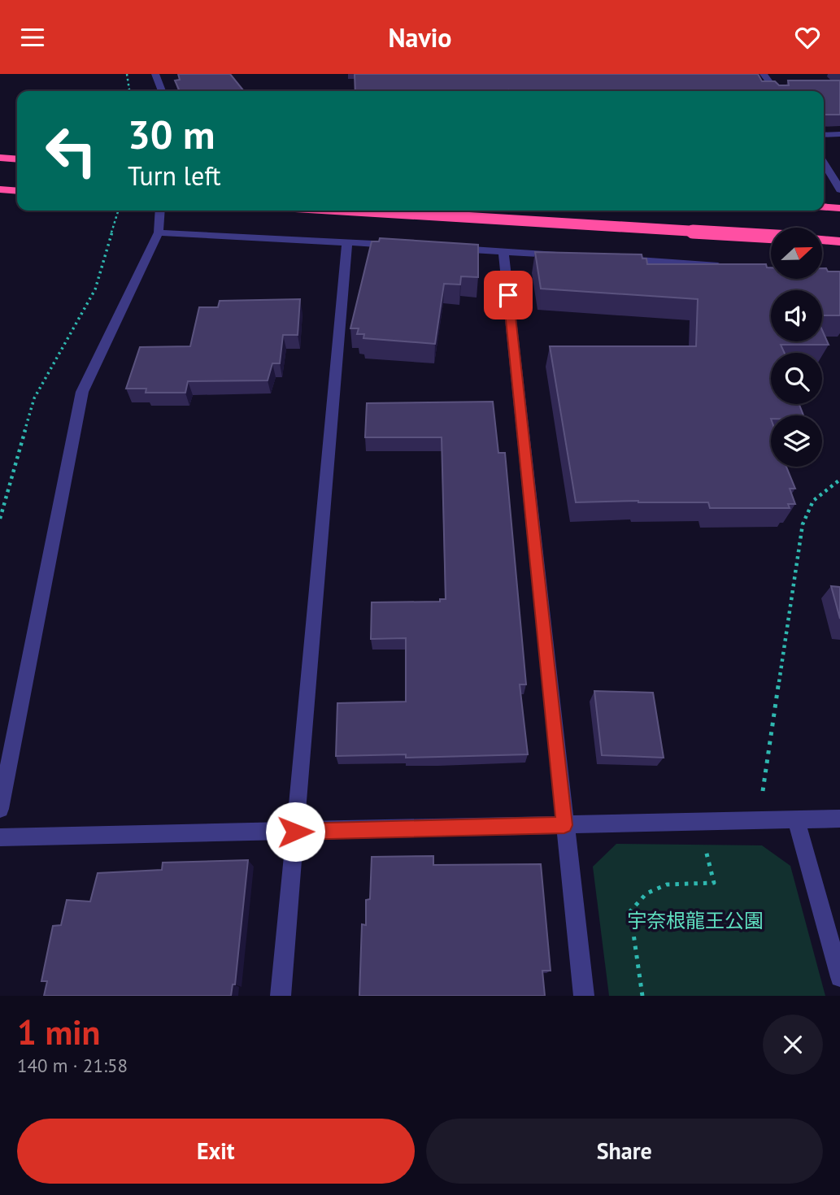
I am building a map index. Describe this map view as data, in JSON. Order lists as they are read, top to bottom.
{
  "parks": ["宇奈根龍王公園"],
  "north": "right",
  "page": {
    "header": "Navio",
    "turn": ["30 m", "Turn left"],
    "heading": ["1 min", "140 m · 21:58"],
    "buttons": ["Exit", "Share"]
  }
}
